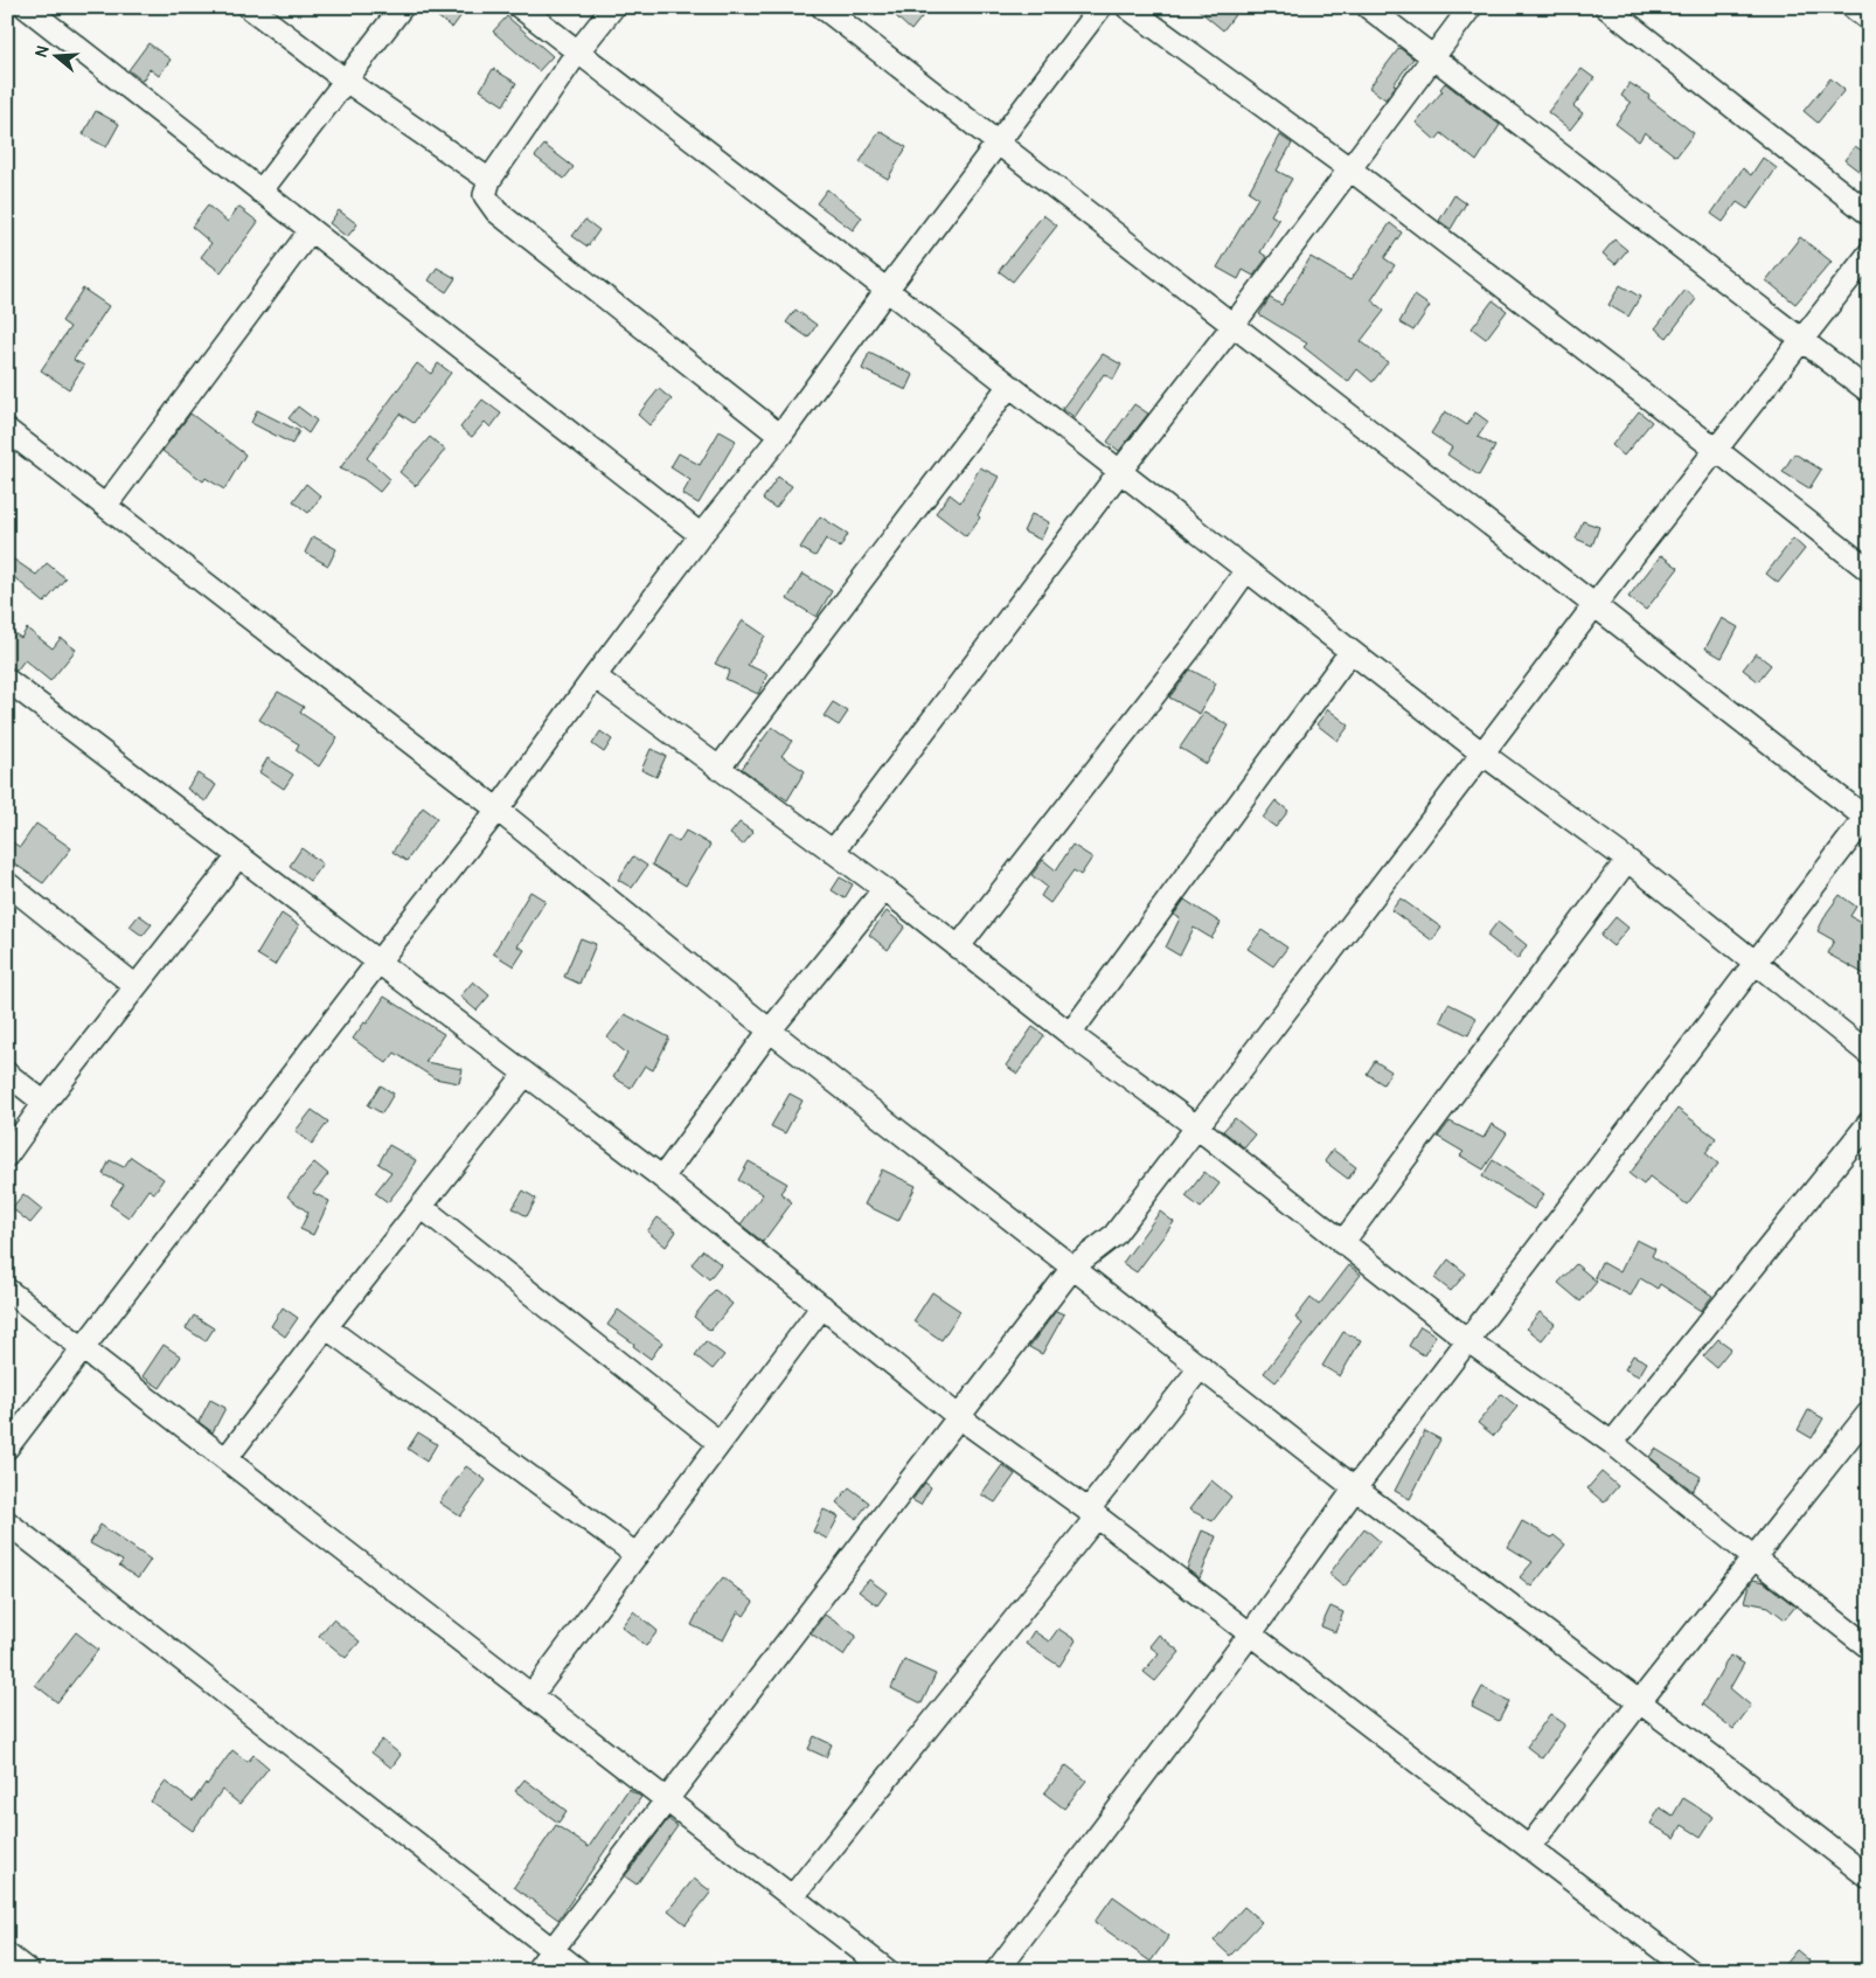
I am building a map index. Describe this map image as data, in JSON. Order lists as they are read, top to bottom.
{
  "north": "left"
}
